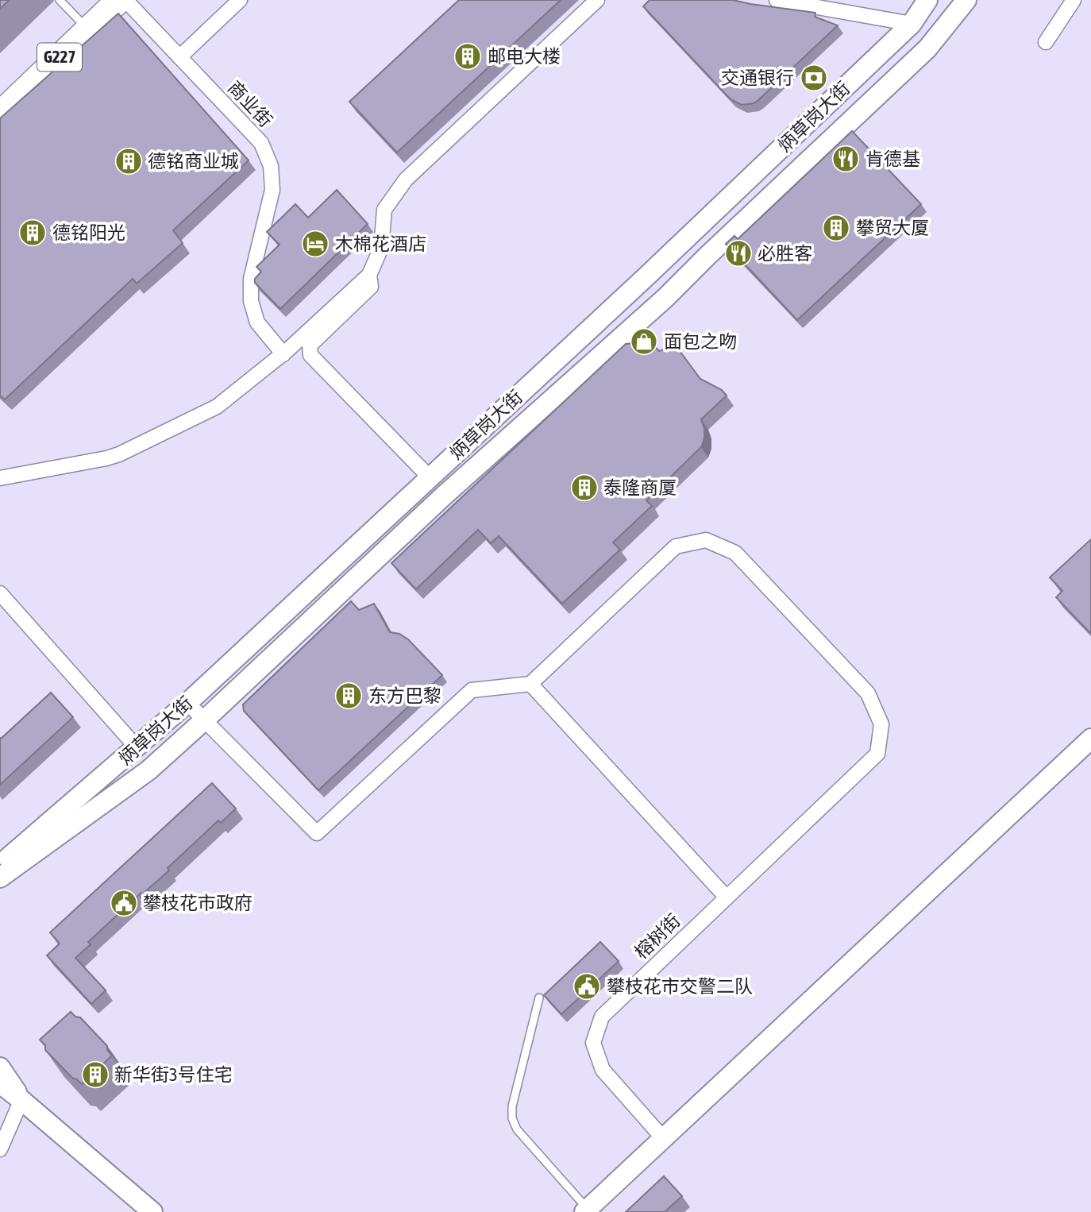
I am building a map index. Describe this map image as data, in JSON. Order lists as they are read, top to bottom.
{
  "streets": {
    "highway": ["G227"],
    "street": ["商业街", "炳草岗大街", "榕树街"]
  },
  "places": {
    "building": [
      "邮电大楼",
      "德铭商业城",
      "攀贸大厦",
      "德铭阳光",
      "泰隆商厦",
      "东方巴黎",
      "新华街3号住宅"
    ],
    "bank": ["交通银行"],
    "restaurant": ["肯德基", "必胜客"],
    "hotel": ["木棉花酒店"],
    "shop": ["面包之吻"],
    "public building": ["攀枝花市政府", "攀枝花市交警二队"]
  }
}
